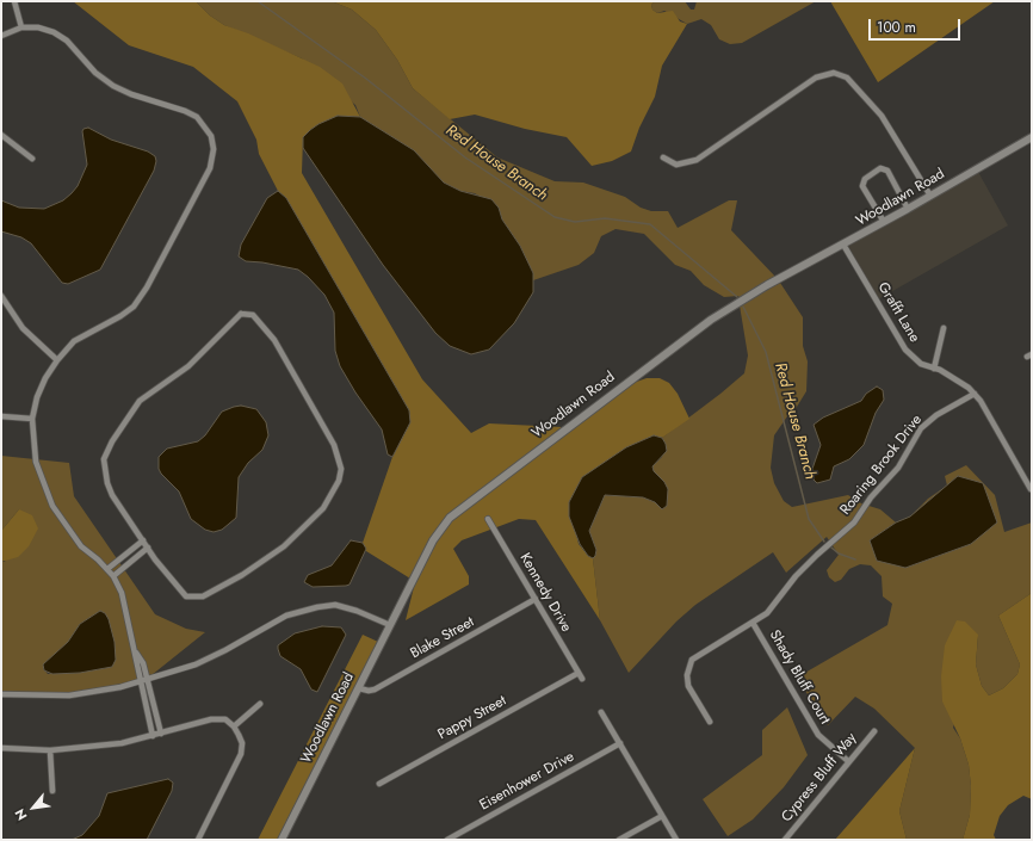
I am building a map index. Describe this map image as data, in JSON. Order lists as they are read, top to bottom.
{
  "streets": {
    "street": [
      "Woodlawn Road",
      "Grafft Lane",
      "Roaring Brook Drive",
      "Kennedy Drive",
      "Blake Street",
      "Shady Bluff Court",
      "Pappy Street",
      "Cypress Bluff Way",
      "Eisenhower Drive"
    ]
  },
  "crossings": [
    ["Woodlawn Road", "Grafft Lane"],
    ["Woodlawn Road", "Blake Street"],
    ["Grafft Lane", "Roaring Brook Drive"],
    ["Roaring Brook Drive", "Shady Bluff Court"],
    ["Kennedy Drive", "Blake Street"],
    ["Kennedy Drive", "Pappy Street"],
    ["Shady Bluff Court", "Cypress Bluff Way"]
  ],
  "water": ["Red House Branch"],
  "scale_bar": "100 m",
  "north": "bottom left"
}
